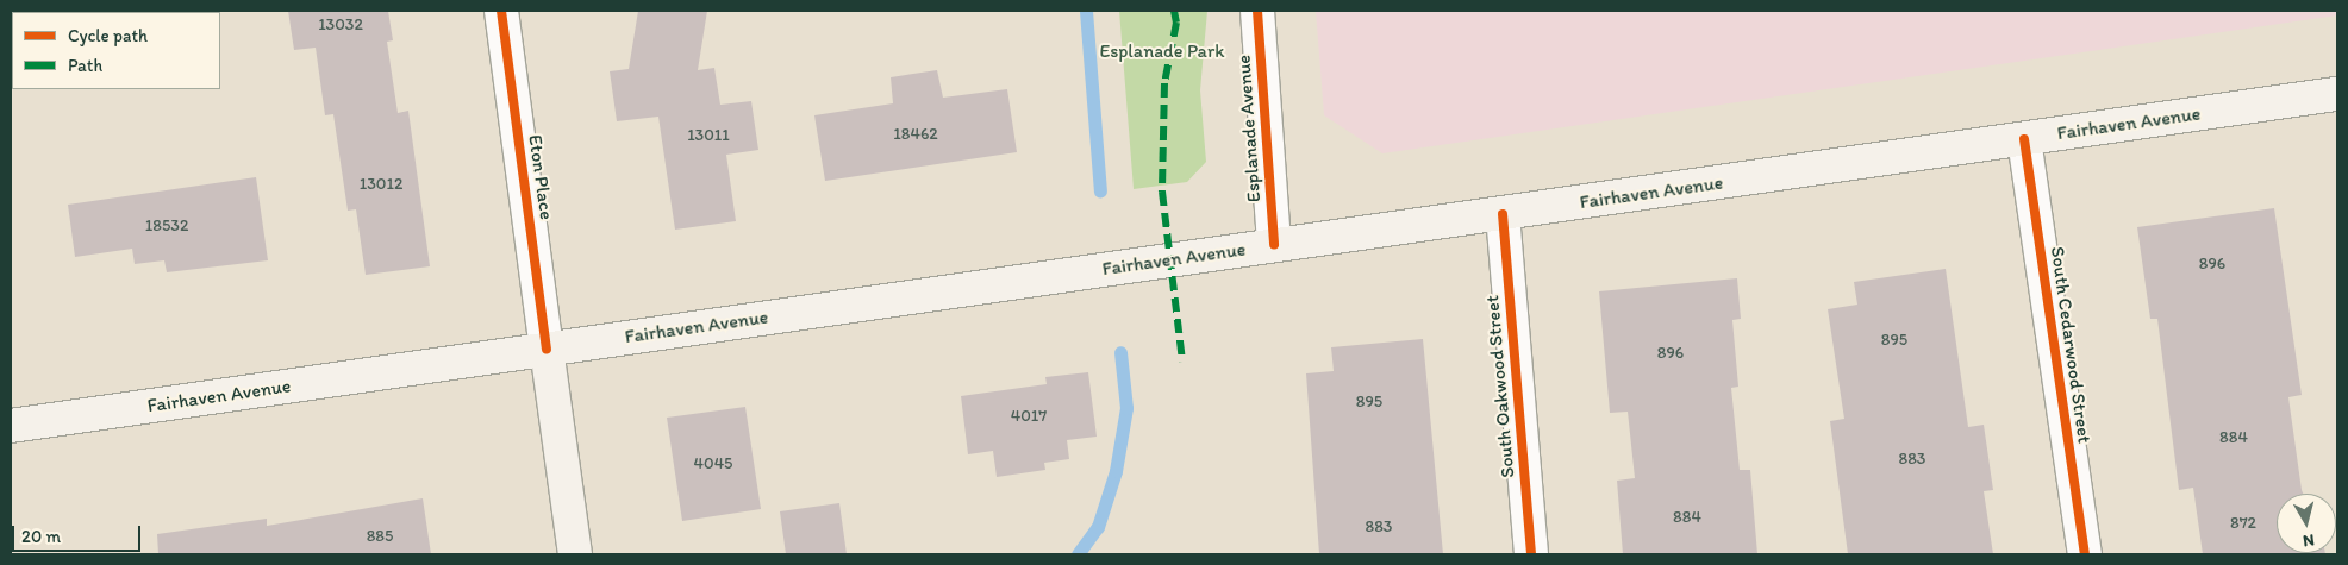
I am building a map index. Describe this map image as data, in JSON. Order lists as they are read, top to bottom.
{
  "streets": {
    "main road": ["Fairhaven Avenue"],
    "street": [
      "Esplanade Avenue",
      "Eton Place",
      "South Cedarwood Street",
      "South Oakwood Street"
    ]
  },
  "crossings": [
    ["Fairhaven Avenue", "Esplanade Avenue"],
    ["Fairhaven Avenue", "Eton Place"],
    ["Fairhaven Avenue", "South Cedarwood Street"],
    ["Fairhaven Avenue", "South Oakwood Street"]
  ],
  "parks": ["Esplanade Park"],
  "house_numbers": [
    "13032",
    "18462",
    "13011",
    "13012",
    "18532",
    "896",
    "895",
    "896",
    "895",
    "4017",
    "884",
    "883",
    "4045",
    "884",
    "872",
    "883",
    "885"
  ],
  "legend": ["Cycle path", "Path"],
  "scale_bar": "20 m",
  "north": "bottom"
}
